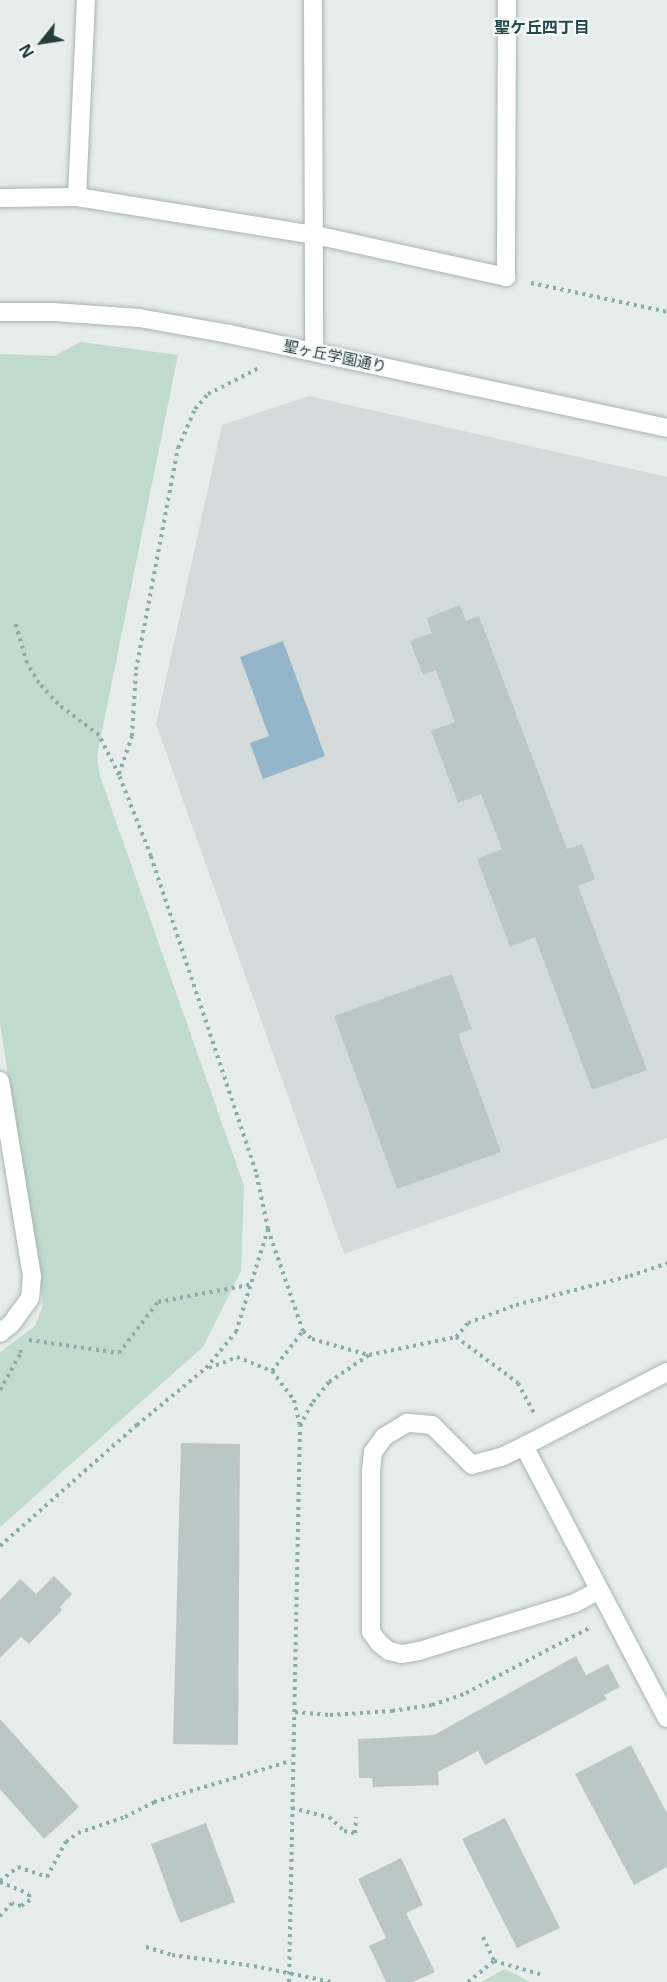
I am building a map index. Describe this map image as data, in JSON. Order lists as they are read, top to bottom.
{
  "streets": {
    "street": ["聖ヶ丘学園通り"]
  },
  "districts": ["聖ケ丘四丁目"],
  "north": "bottom left"
}
